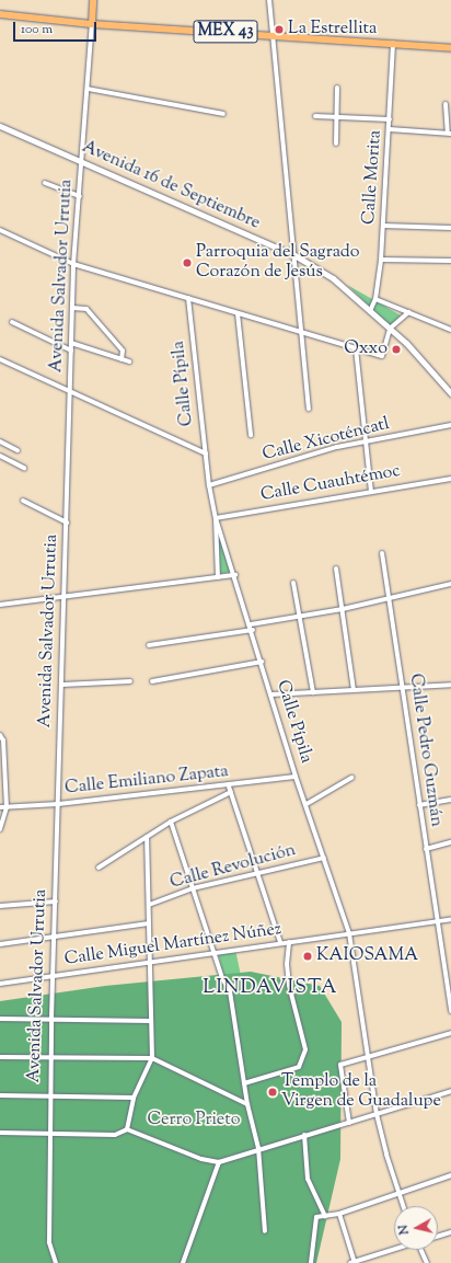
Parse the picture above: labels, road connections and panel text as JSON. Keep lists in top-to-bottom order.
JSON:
{
  "streets": {
    "main road": ["MEX 43", "Avenida Salvador Urrutia"],
    "street": [
      "Calle Morita",
      "Avenida 16 de Septiembre",
      "Calle Pípila",
      "Calle Xicoténcatl",
      "Calle Cuauhtémoc",
      "Calle Pedro Guzmán",
      "Calle Emiliano Zapata",
      "Calle Revolución",
      "Calle Miguel Martínez Núñez"
    ]
  },
  "crossings": [
    ["MEX 43", "Calle Morita"],
    ["MEX 43", "Avenida Salvador Urrutia"],
    ["Calle Morita", "Avenida 16 de Septiembre"],
    ["Avenida 16 de Septiembre", "Avenida Salvador Urrutia"],
    ["Avenida Salvador Urrutia", "Calle Emiliano Zapata"],
    ["Avenida Salvador Urrutia", "Calle Miguel Martínez Núñez"],
    ["Calle Pípila", "Calle Xicoténcatl"],
    ["Calle Pípila", "Calle Cuauhtémoc"],
    ["Calle Pípila", "Calle Emiliano Zapata"],
    ["Calle Pípila", "Calle Revolución"],
    ["Calle Pípila", "Calle Miguel Martínez Núñez"],
    ["Calle Pedro Guzmán", "Calle Miguel Martínez Núñez"]
  ],
  "districts": ["LINDAVISTA"],
  "parks": ["Cerro Prieto"],
  "places": [
    "La Estrellita",
    "Parroquia del Sagrado Corazón de Jesús",
    "Oxxo",
    "KAIOSAMA",
    "Templo de la Virgen de Guadalupe"
  ],
  "scale_bar": "100 m",
  "north": "left"
}
